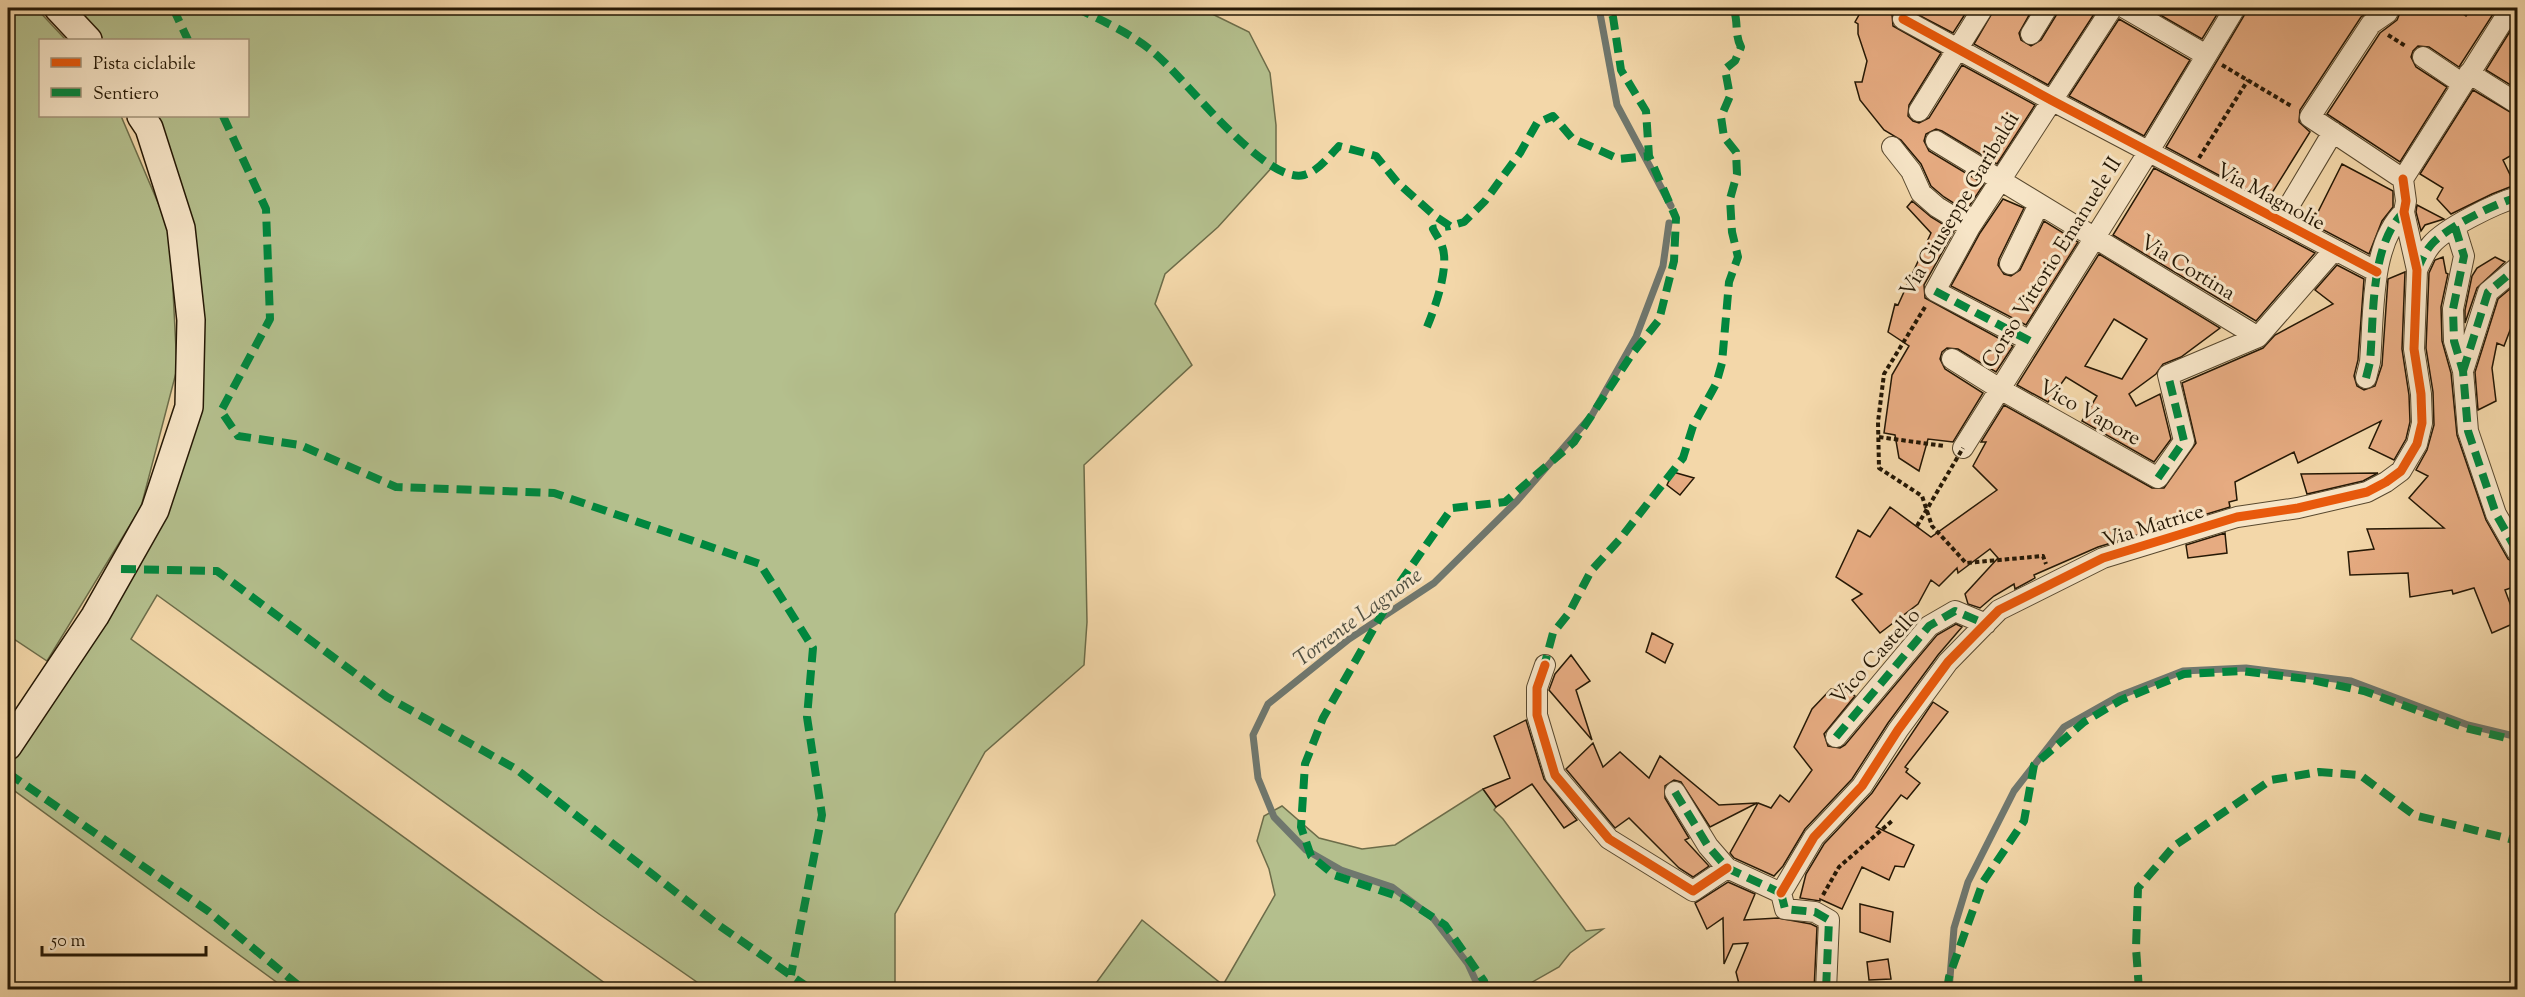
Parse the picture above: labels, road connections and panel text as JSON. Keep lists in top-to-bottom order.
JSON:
{
  "streets": {
    "street": [
      "Via Magnolie",
      "Via Giuseppe Garibaldi",
      "Corso Vittorio Emanuele II",
      "Via Cortina",
      "Vico Vapore",
      "Via Matrice",
      "Vico Castello"
    ]
  },
  "crossings": [
    ["Via Magnolie", "Via Giuseppe Garibaldi"],
    ["Via Magnolie", "Corso Vittorio Emanuele II"],
    ["Via Giuseppe Garibaldi", "Via Cortina"],
    ["Via Giuseppe Garibaldi", "Via Matrice"],
    ["Corso Vittorio Emanuele II", "Via Cortina"],
    ["Corso Vittorio Emanuele II", "Vico Vapore"],
    ["Via Cortina", "Vico Vapore"],
    ["Via Matrice", "Vico Castello"]
  ],
  "water": ["Torrente Lagnone"],
  "legend": ["Pista ciclabile", "Sentiero"],
  "scale_bar": "50 m"
}
